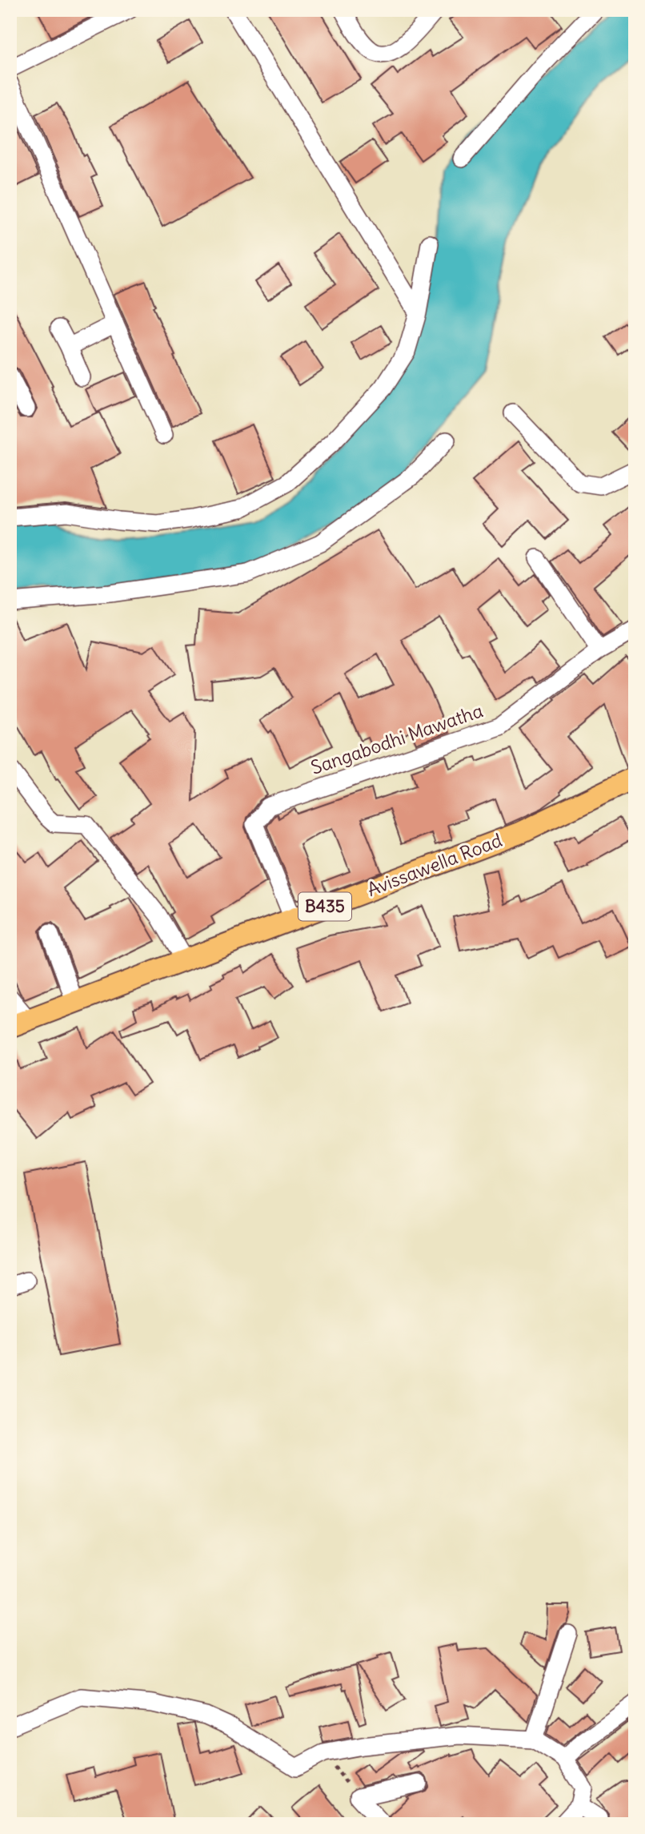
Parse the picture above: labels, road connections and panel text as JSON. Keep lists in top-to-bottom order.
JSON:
{
  "streets": {
    "main road": ["Avissawella Road", "B435"],
    "street": ["Sangabodhi Mawatha"]
  },
  "crossings": [
    ["Sangabodhi Mawatha", "Avissawella Road"]
  ]
}
